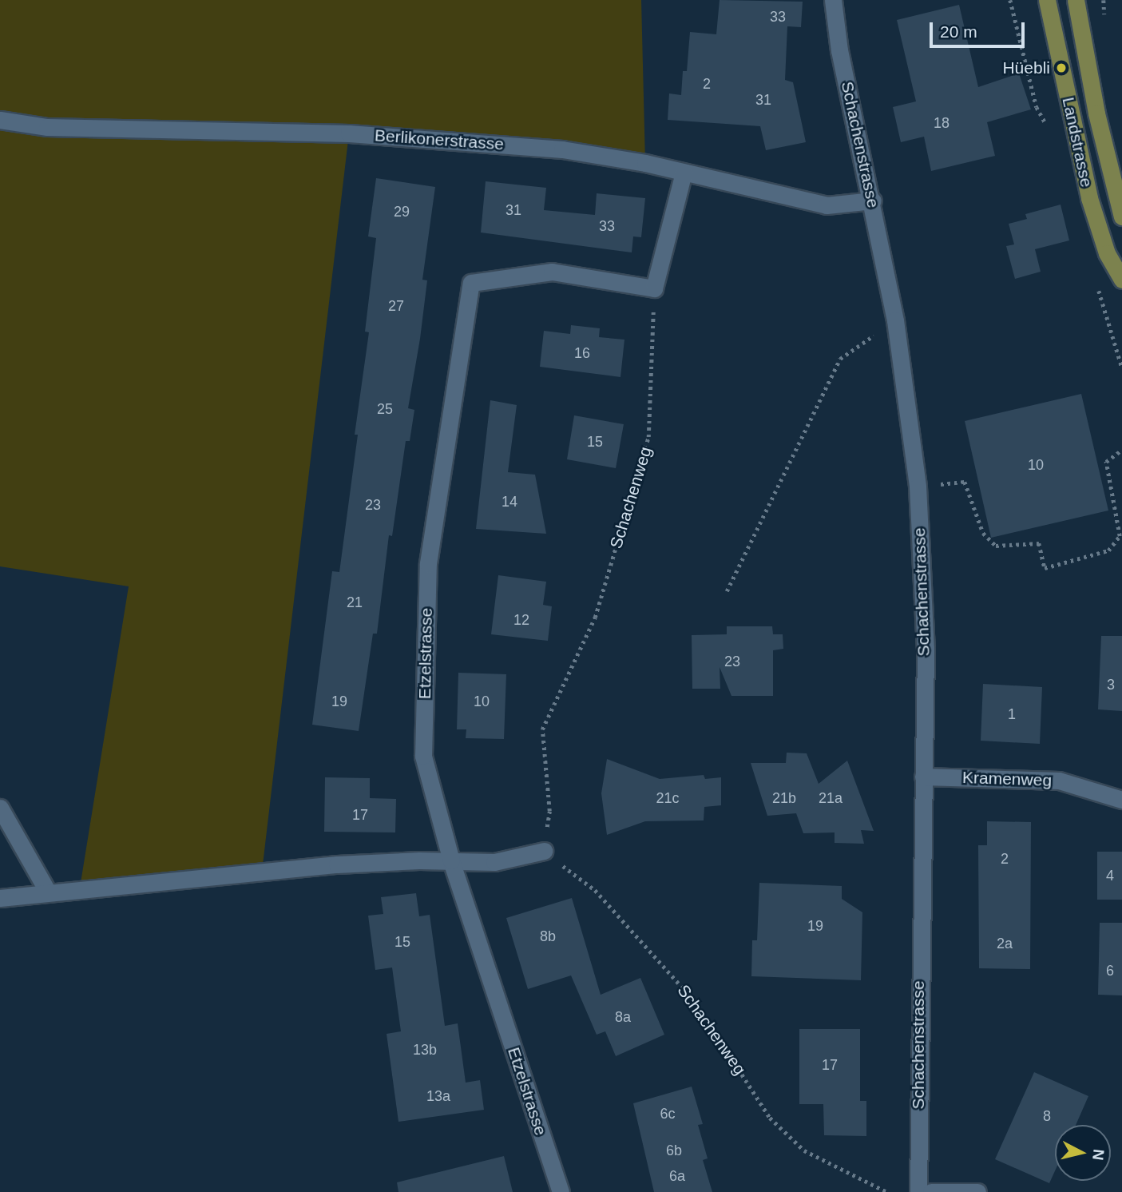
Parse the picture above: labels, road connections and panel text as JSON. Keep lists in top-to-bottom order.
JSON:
{
  "streets": {
    "main road": ["Landstrasse"],
    "street": [
      "Berlikonerstrasse",
      "Schachenstrasse",
      "Etzelstrasse",
      "Kramenweg"
    ],
    "path": ["Schachenweg"]
  },
  "crossings": [
    ["Berlikonerstrasse", "Schachenstrasse"],
    ["Schachenstrasse", "Kramenweg"],
    ["Schachenweg", "Etzelstrasse"]
  ],
  "places": ["Hüebli"],
  "house_numbers": [
    "33",
    "2",
    "31",
    "18",
    "31",
    "29",
    "33",
    "27",
    "16",
    "25",
    "15",
    "10",
    "14",
    "23",
    "21",
    "12",
    "23",
    "3",
    "19",
    "10",
    "1",
    "21c",
    "21b",
    "21a",
    "17",
    "2",
    "4",
    "19",
    "8b",
    "15",
    "2a",
    "6",
    "8a",
    "13b",
    "17",
    "13a",
    "6c",
    "8",
    "6b",
    "6a"
  ],
  "scale_bar": "20 m",
  "north": "right"
}
